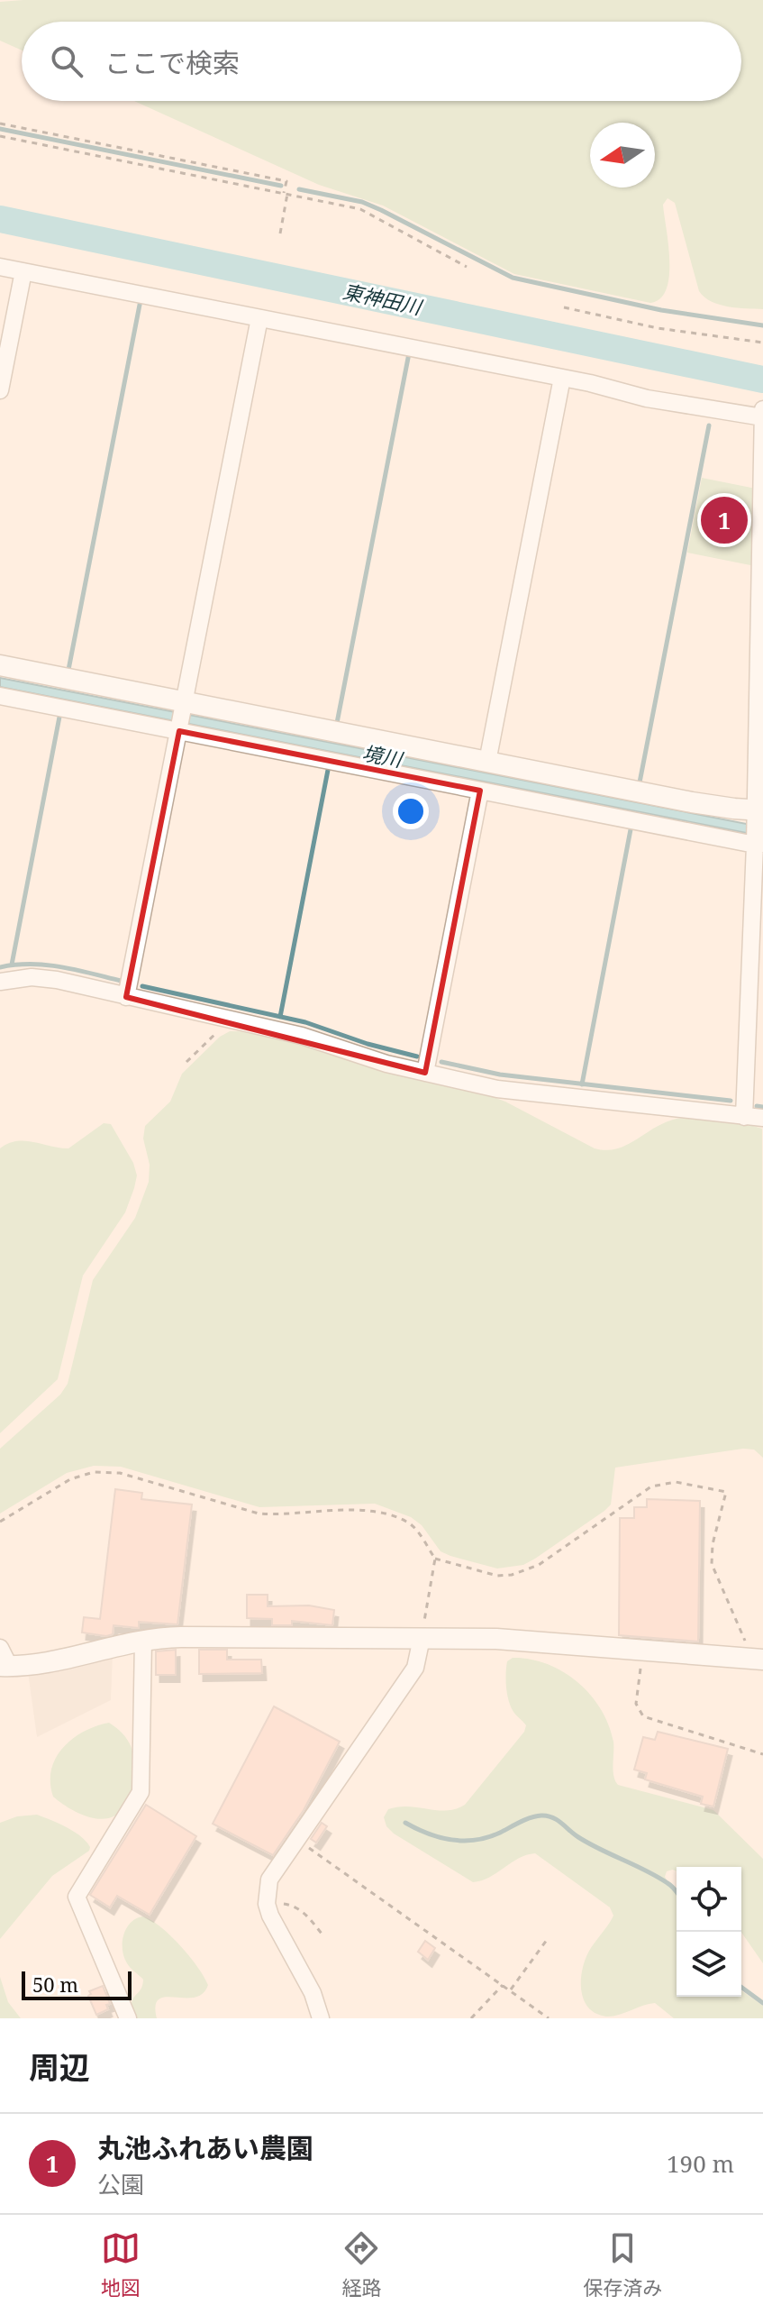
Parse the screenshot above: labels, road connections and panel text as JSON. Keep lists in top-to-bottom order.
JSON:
{
  "water": ["東神田川", "境川"],
  "scale_bar": "50 m",
  "north": "left",
  "page": {
    "search": "ここで検索",
    "pins": "1",
    "scale": "50 m",
    "heading": "周辺",
    "list": [
      {
        "mark": "1",
        "name": "丸池ふれあい農園",
        "note": "公園",
        "value": "190 m"
      }
    ],
    "nav": ["地図", "経路", "保存済み"]
  }
}
